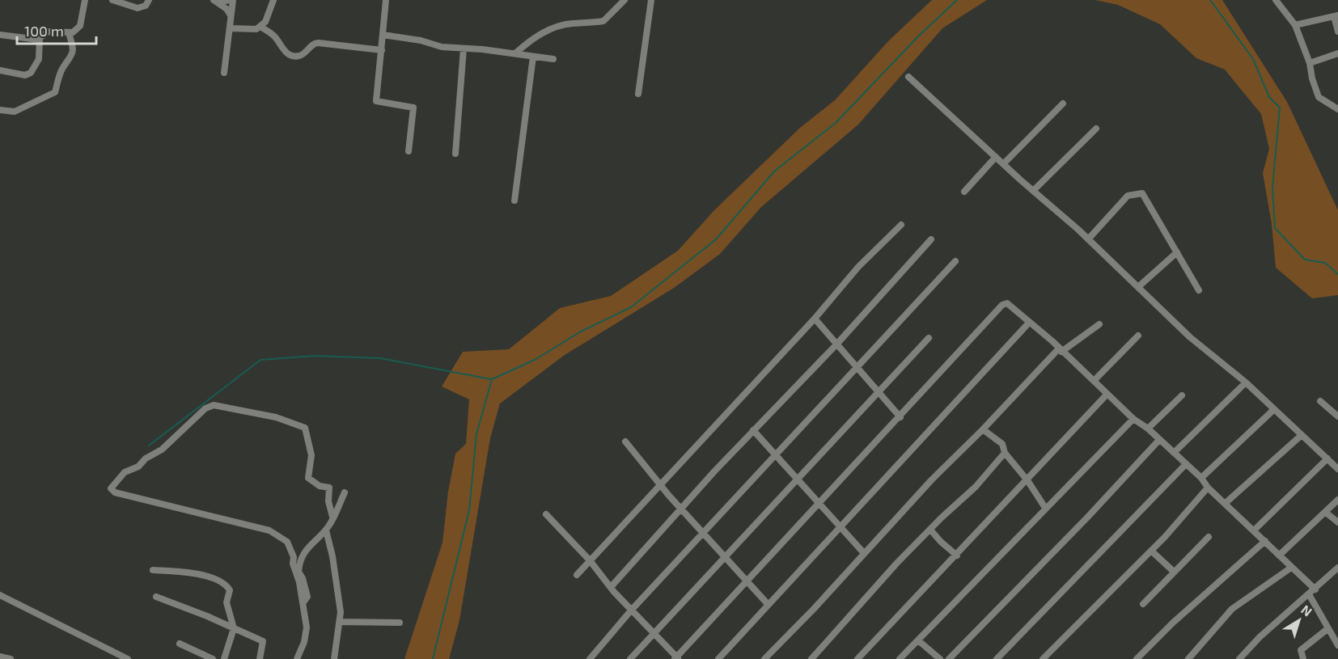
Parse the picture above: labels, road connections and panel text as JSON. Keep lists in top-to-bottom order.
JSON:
{
  "scale_bar": "100 m",
  "north": "top right"
}
